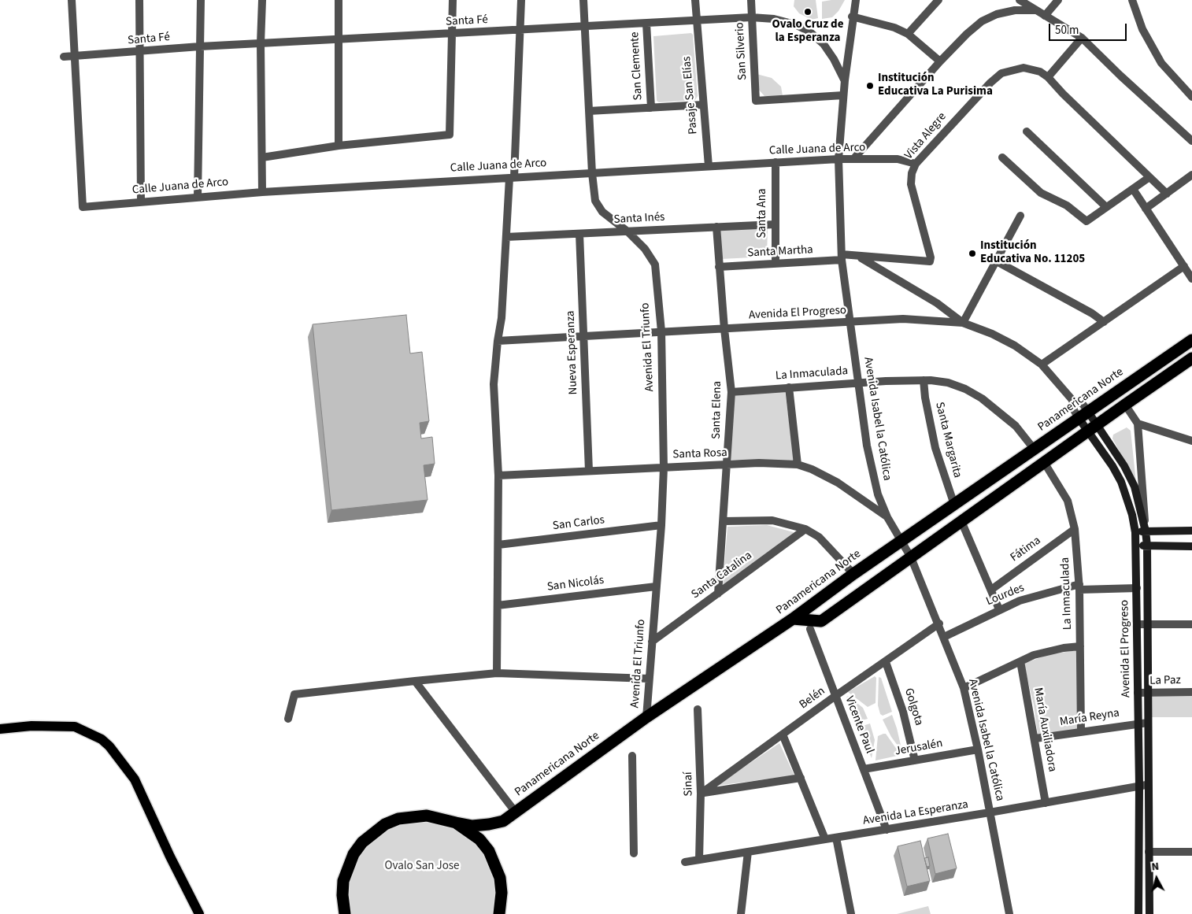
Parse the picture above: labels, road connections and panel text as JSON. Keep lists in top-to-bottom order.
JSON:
{
  "streets": {
    "highway": ["Panamericana Norte"],
    "main road": ["Avenida El Progreso"],
    "street": [
      "Santa Fé",
      "San Silverio",
      "San Clemente",
      "Pasaje San Elías",
      "Vista Alegre",
      "Calle Juana de Arco",
      "Santa Ana",
      "Santa Inés",
      "Santa Martha",
      "Avenida El Triunfo",
      "Nueva Esperanza",
      "La Inmaculada",
      "Santa Elena",
      "Avenida Isabel la Católica",
      "Santa Margarita",
      "Santa Rosa",
      "San Carlos",
      "Fátima",
      "Santa Catalina",
      "San Nicolás",
      "Lourdes",
      "La Paz",
      "Belén",
      "Golgota",
      "María Reyna",
      "Vicente Paul",
      "María Auxiliadora",
      "Jerusalén",
      "Sinaí",
      "Avenida La Esperanza"
    ]
  },
  "crossings": [
    ["Santa Fé", "San Silverio"],
    ["Santa Fé", "San Clemente"],
    ["Santa Fé", "Pasaje San Elías"],
    ["Santa Fé", "Calle Juana de Arco"],
    ["Santa Fé", "Avenida El Triunfo"],
    ["Santa Fé", "Avenida Isabel la Católica"],
    ["San Silverio", "Avenida Isabel la Católica"],
    ["Pasaje San Elías", "Calle Juana de Arco"],
    ["Vista Alegre", "Calle Juana de Arco"],
    ["Vista Alegre", "Santa Martha"],
    ["Calle Juana de Arco", "Santa Ana"],
    ["Calle Juana de Arco", "Avenida El Triunfo"],
    ["Calle Juana de Arco", "Avenida Isabel la Católica"],
    ["Santa Ana", "Santa Inés"],
    ["Santa Ana", "Santa Martha"],
    ["Santa Inés", "Avenida El Triunfo"],
    ["Santa Inés", "Nueva Esperanza"],
    ["Santa Inés", "Santa Elena"],
    ["Santa Martha", "Santa Elena"],
    ["Santa Martha", "Avenida Isabel la Católica"],
    ["Avenida El Progreso", "Avenida El Triunfo"],
    ["Avenida El Progreso", "Nueva Esperanza"],
    ["Avenida El Progreso", "Panamericana Norte"],
    ["Avenida El Progreso", "Santa Elena"],
    ["Avenida El Progreso", "Avenida Isabel la Católica"],
    ["Avenida El Progreso", "Lourdes"],
    ["Avenida El Progreso", "La Paz"],
    ["Avenida El Progreso", "María Reyna"],
    ["Avenida El Progreso", "Avenida La Esperanza"],
    ["Avenida El Triunfo", "Panamericana Norte"],
    ["Avenida El Triunfo", "Santa Rosa"],
    ["Avenida El Triunfo", "San Carlos"],
    ["Avenida El Triunfo", "Santa Catalina"],
    ["Avenida El Triunfo", "San Nicolás"],
    ["Nueva Esperanza", "Santa Rosa"],
    ["La Inmaculada", "Panamericana Norte"],
    ["La Inmaculada", "Santa Elena"],
    ["La Inmaculada", "Avenida Isabel la Católica"],
    ["La Inmaculada", "Santa Margarita"],
    ["La Inmaculada", "Fátima"],
    ["La Inmaculada", "Lourdes"],
    ["La Inmaculada", "María Reyna"],
    ["Panamericana Norte", "Avenida Isabel la Católica"],
    ["Panamericana Norte", "Santa Margarita"],
    ["Santa Elena", "Santa Rosa"],
    ["Santa Elena", "Santa Catalina"],
    ["Avenida Isabel la Católica", "Santa Rosa"],
    ["Avenida Isabel la Católica", "Lourdes"],
    ["Avenida Isabel la Católica", "Belén"],
    ["Avenida Isabel la Católica", "Jerusalén"],
    ["Avenida Isabel la Católica", "Avenida La Esperanza"],
    ["Belén", "Golgota"],
    ["Belén", "Vicente Paul"],
    ["Belén", "Sinaí"],
    ["Golgota", "Jerusalén"],
    ["María Reyna", "María Auxiliadora"],
    ["Vicente Paul", "Jerusalén"],
    ["Vicente Paul", "Avenida La Esperanza"],
    ["María Auxiliadora", "Avenida La Esperanza"],
    ["Sinaí", "Avenida La Esperanza"]
  ],
  "parks": ["Ovalo San Jose"],
  "places": ["Ovalo Cruz de la Esperanza", "Institución Educativa La Purisima", "Institución Educativa No. 11205"],
  "scale_bar": "50 m",
  "north": "top"
}
